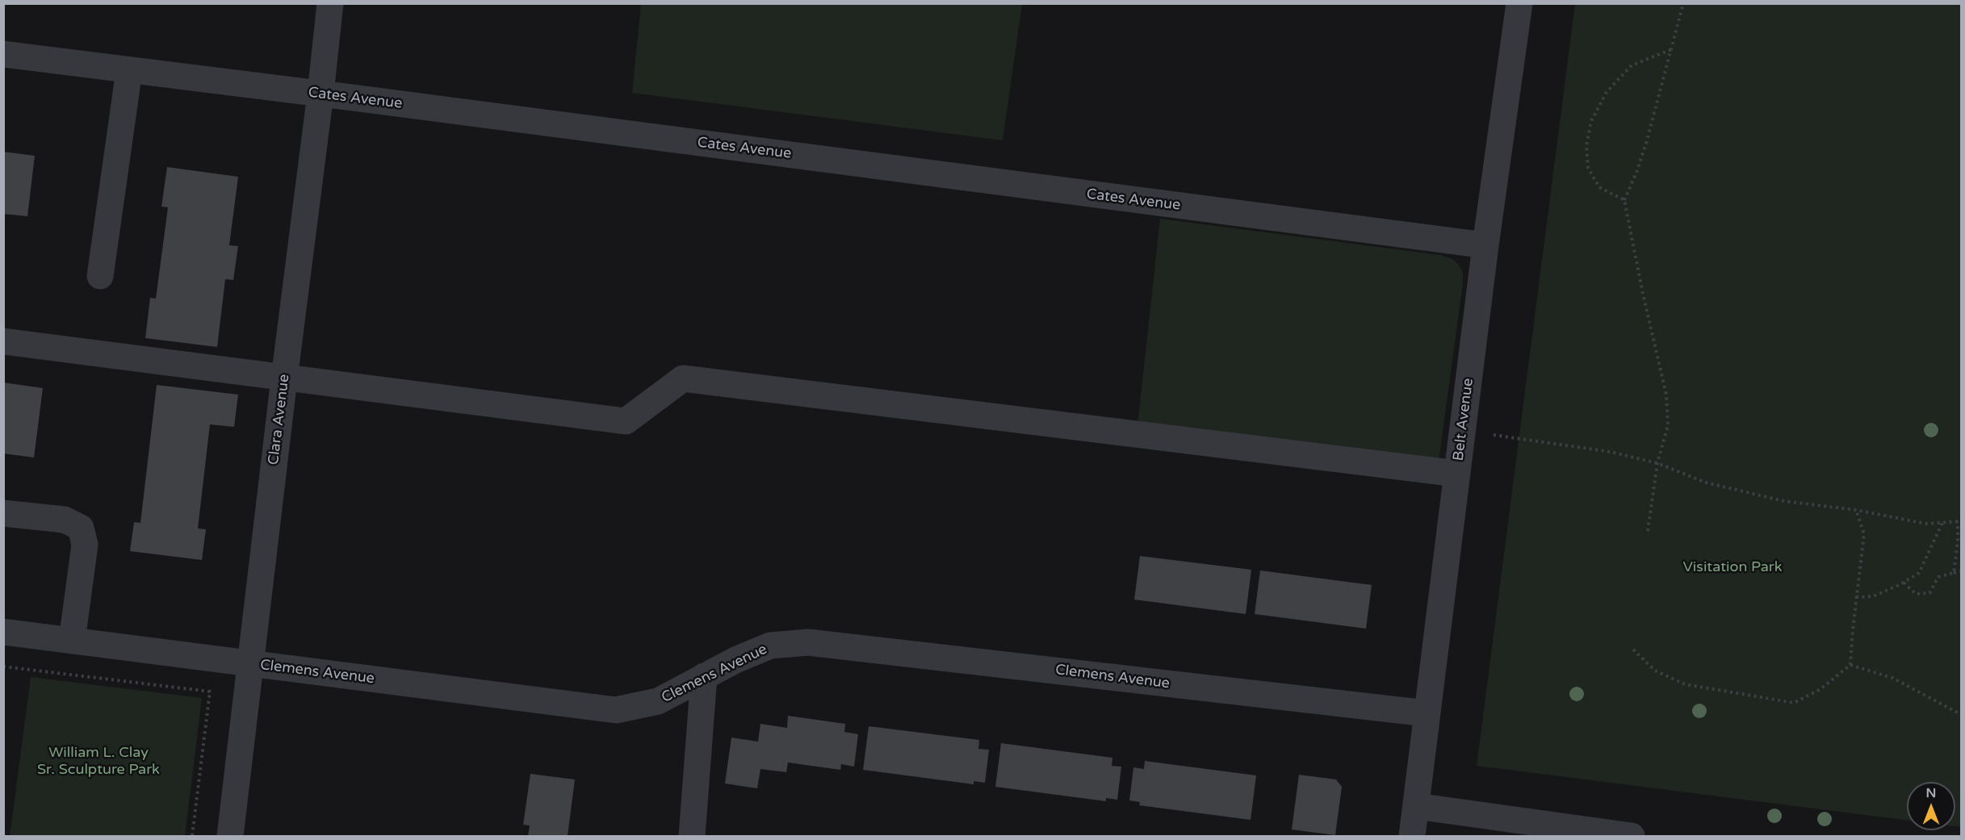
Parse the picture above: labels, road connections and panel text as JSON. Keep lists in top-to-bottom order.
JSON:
{
  "streets": {
    "street": [
      "Cates Avenue",
      "Clara Avenue",
      "Belt Avenue",
      "Clemens Avenue"
    ]
  },
  "crossings": [
    ["Cates Avenue", "Clara Avenue"],
    ["Cates Avenue", "Belt Avenue"],
    ["Clara Avenue", "Clemens Avenue"],
    ["Belt Avenue", "Clemens Avenue"]
  ],
  "parks": ["Visitation Park", "William L. Clay Sr. Sculpture Park"],
  "north": "top"
}
